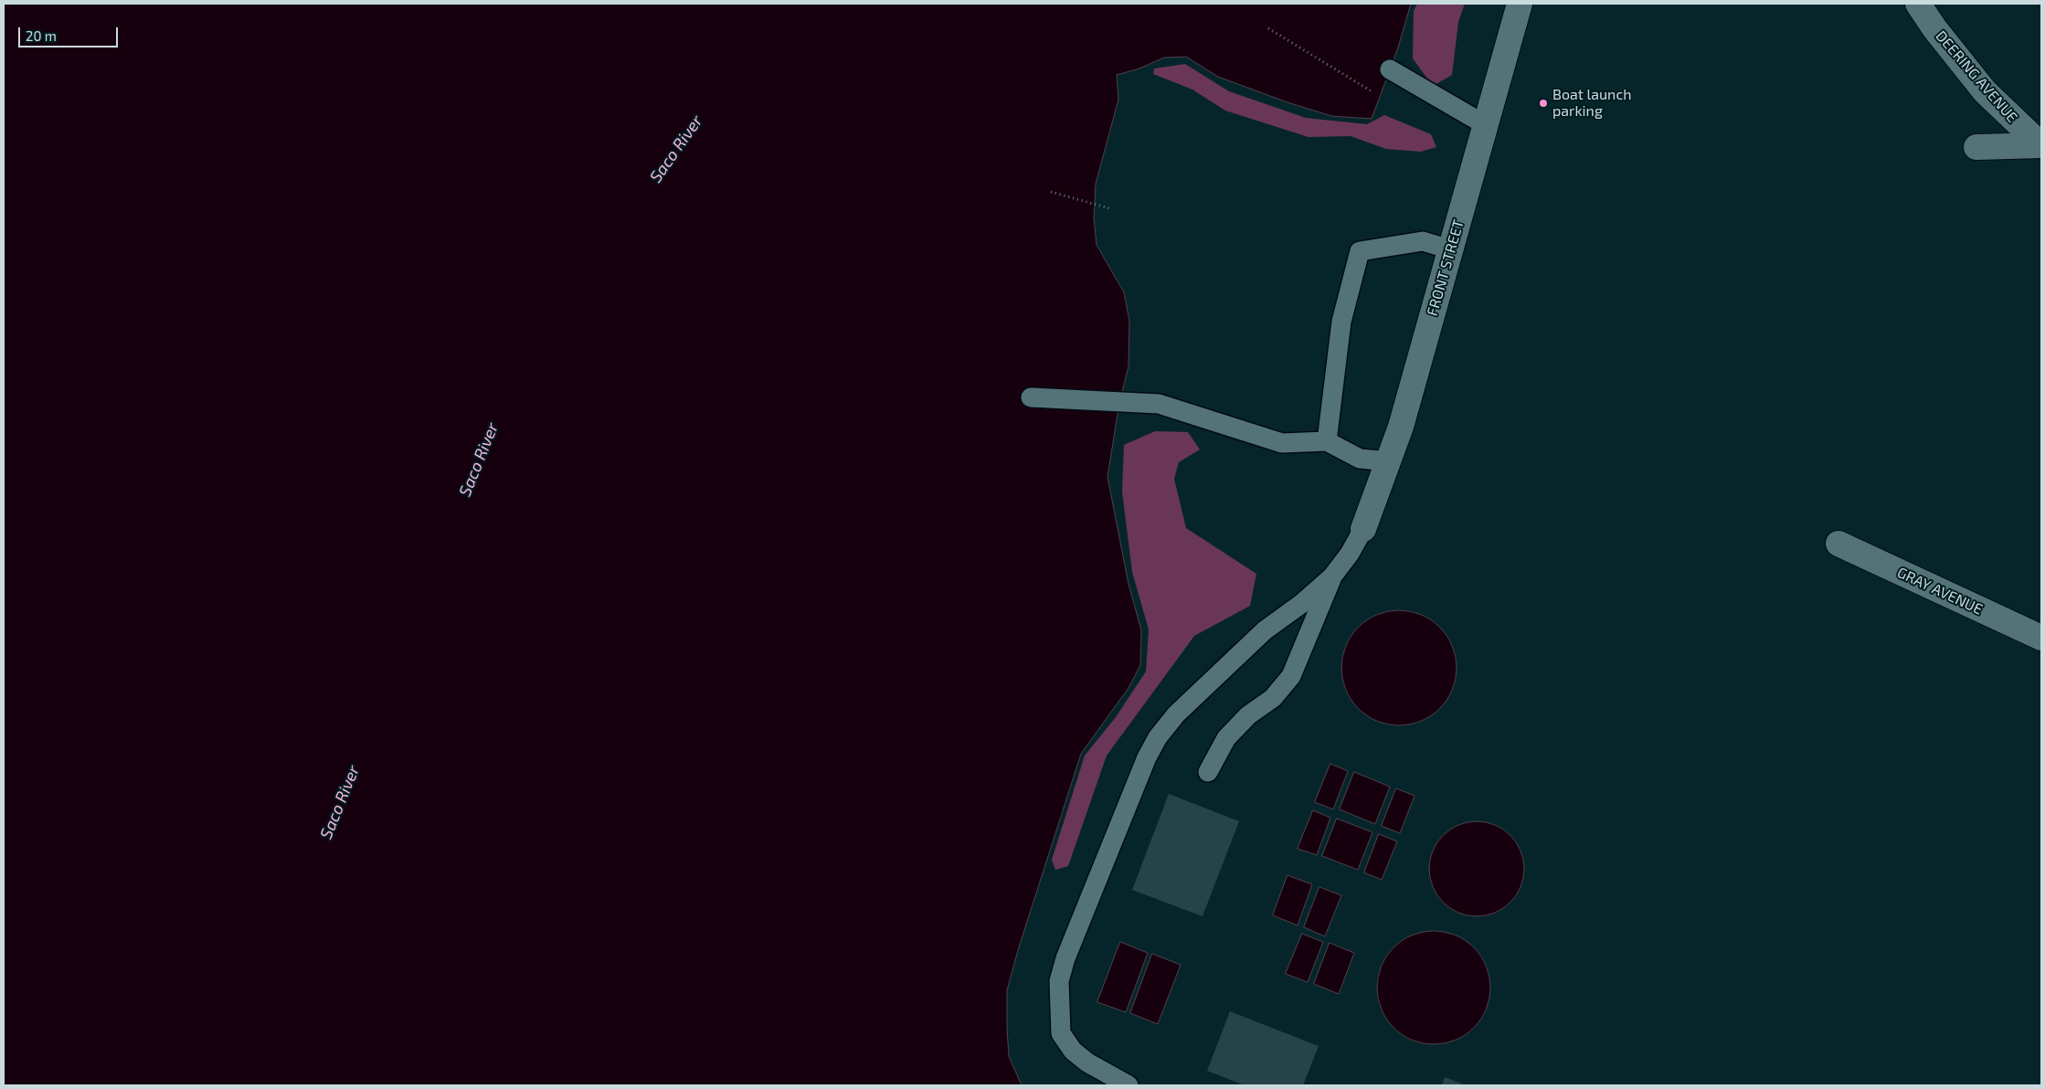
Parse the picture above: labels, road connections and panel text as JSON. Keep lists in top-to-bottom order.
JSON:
{
  "streets": {
    "street": ["DEERING AVENUE", "FRONT STREET", "GRAY AVENUE"]
  },
  "water": ["Saco River"],
  "places": ["Boat launch parking"],
  "scale_bar": "20 m"
}
